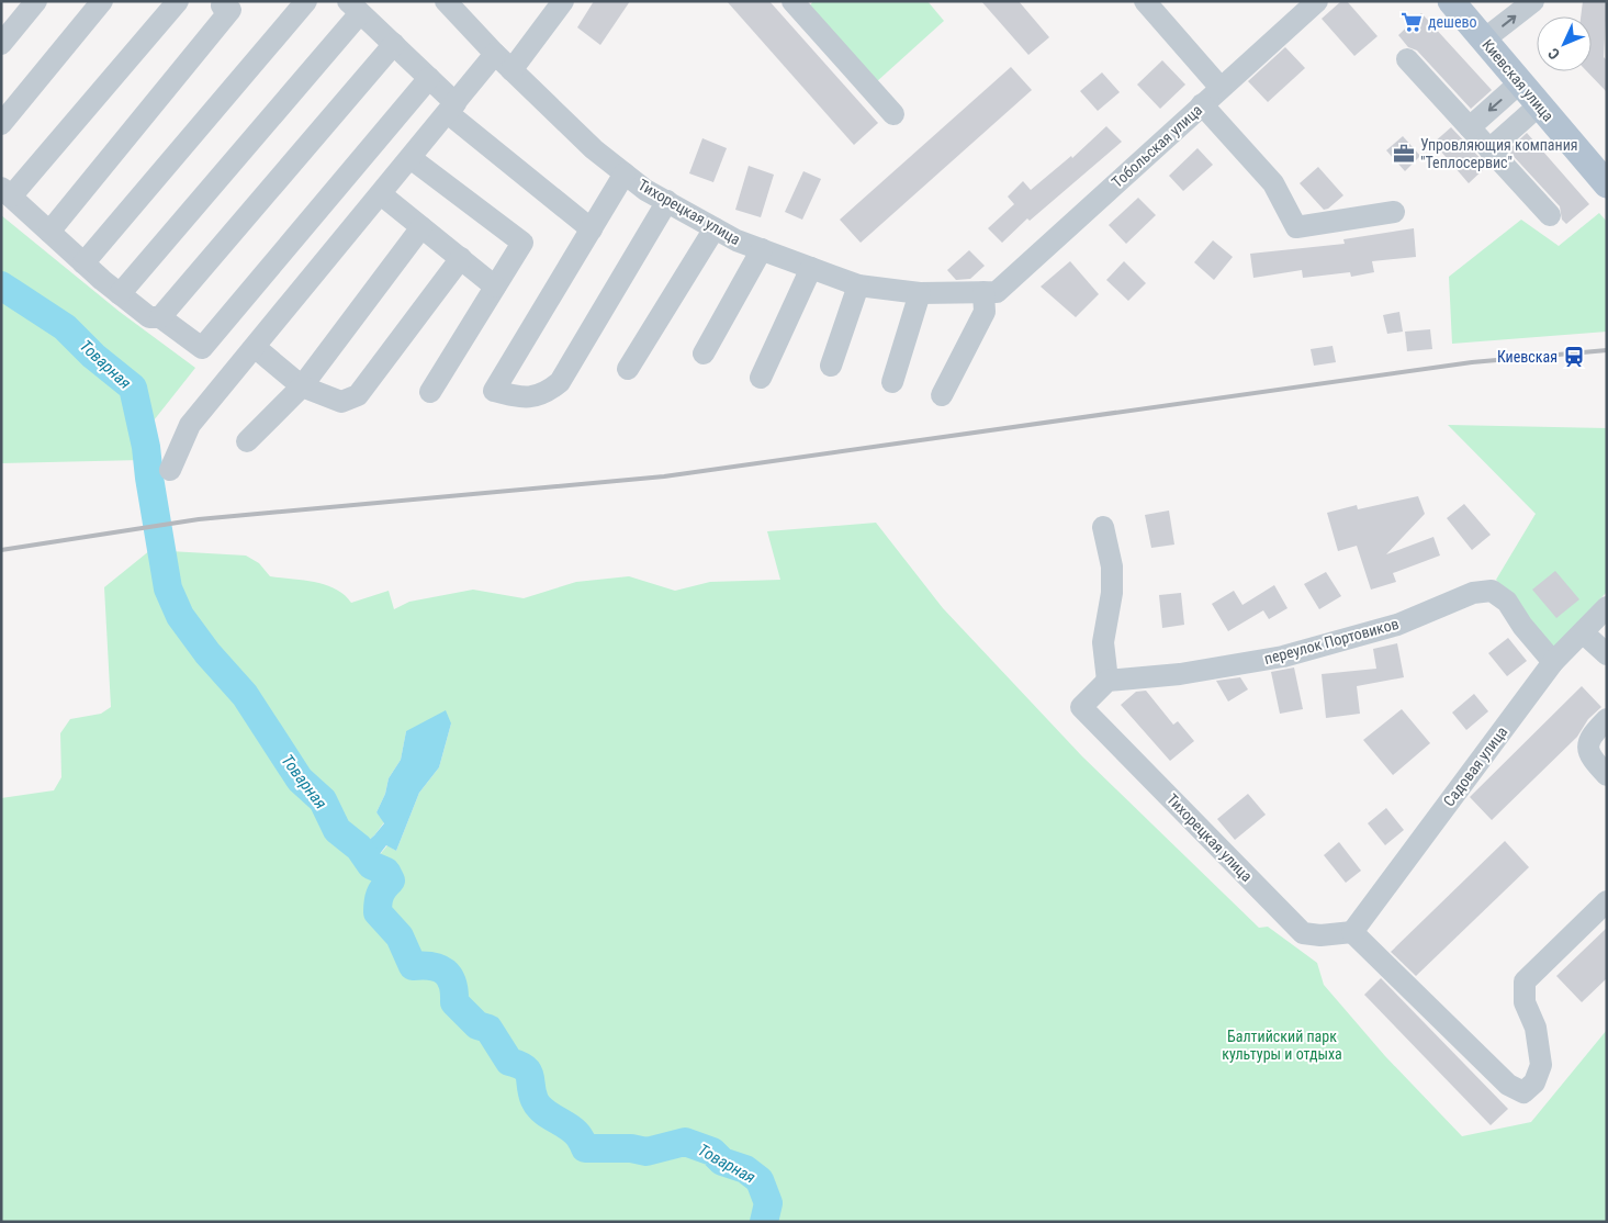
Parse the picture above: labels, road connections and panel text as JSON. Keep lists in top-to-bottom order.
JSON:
{
  "streets": {
    "main road": ["Киевская улица"],
    "street": [
      "Тобольская улица",
      "Тихорецкая улица",
      "переулок Портовиков",
      "Садовая улица"
    ]
  },
  "crossings": [
    ["Тобольская улица", "Тихорецкая улица"],
    ["Тихорецкая улица", "переулок Портовиков"],
    ["Тихорецкая улица", "Садовая улица"],
    ["переулок Портовиков", "Садовая улица"]
  ],
  "water": ["Товарная"],
  "parks": ["Балтийский парк культуры и отдыха"],
  "places": {
    "supermarket": ["дешево"],
    "office": ["Упровляющия компания \"Теплосервис\""],
    "station": ["Киевская"]
  },
  "north": "bottom left"
}
